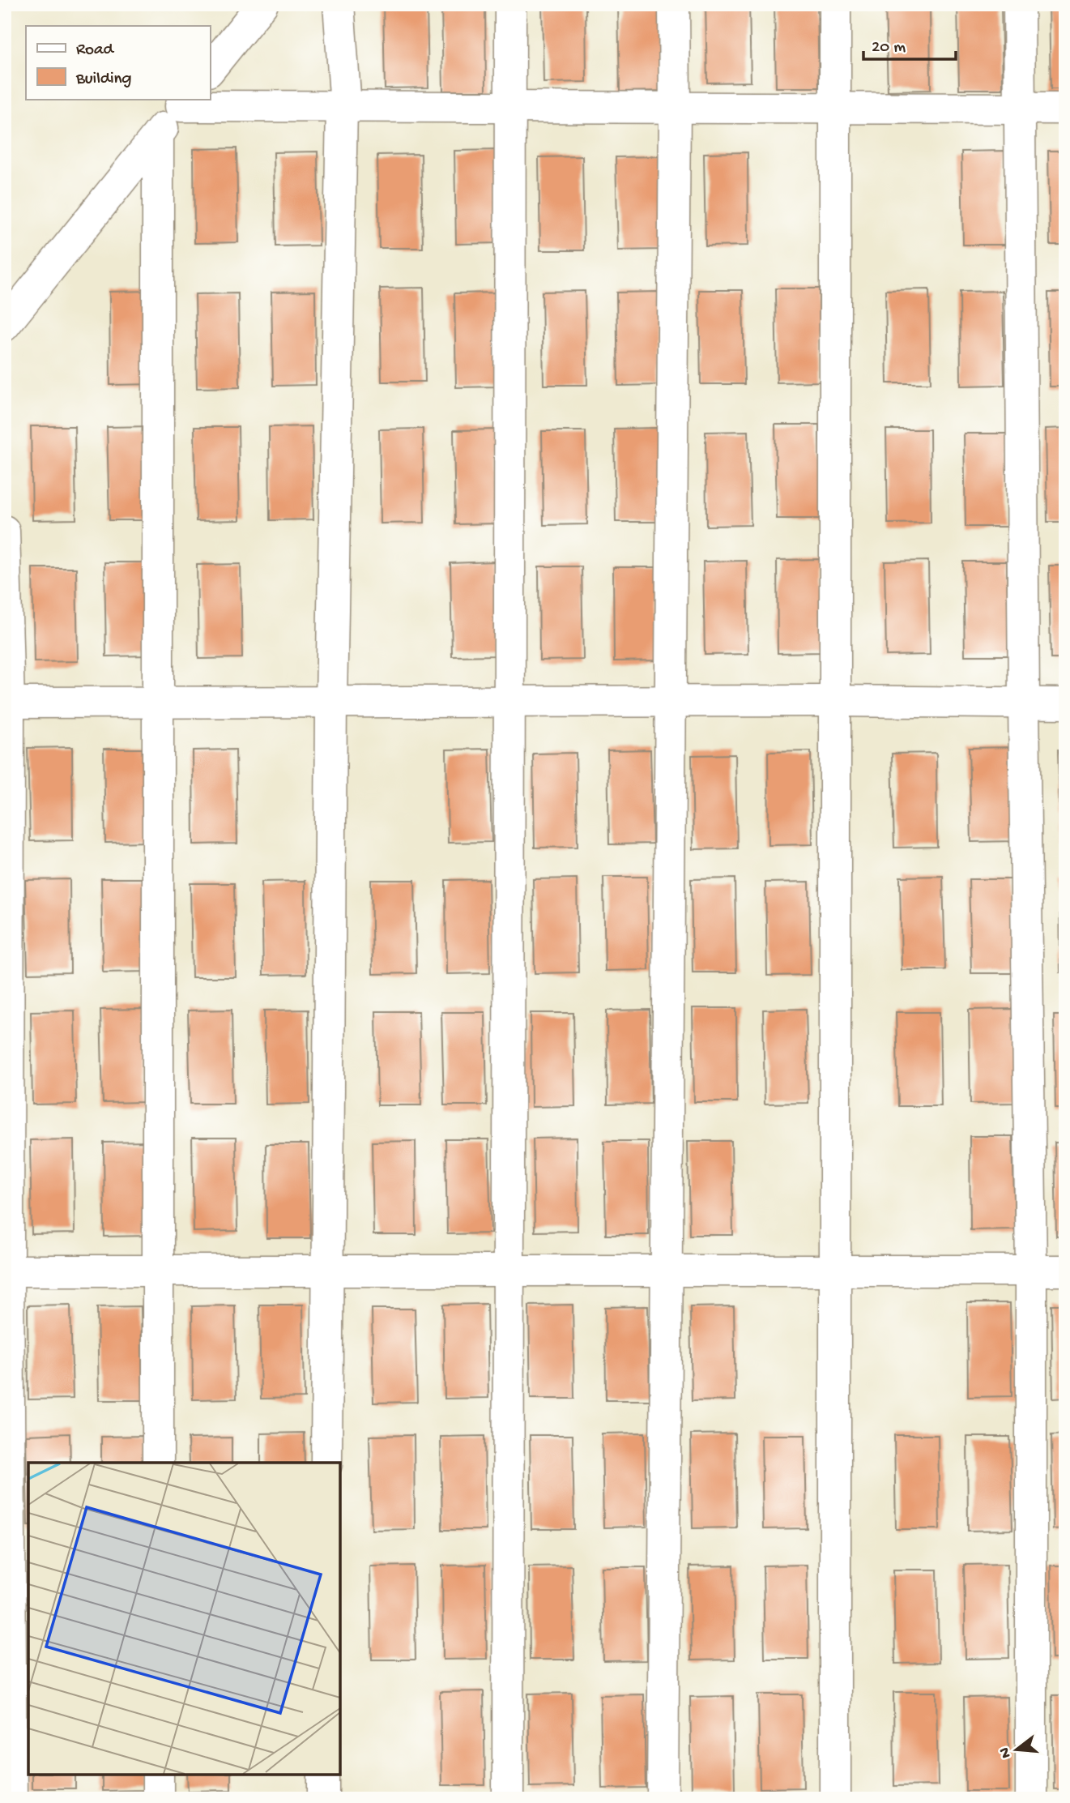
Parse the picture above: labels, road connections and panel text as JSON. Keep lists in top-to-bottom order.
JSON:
{
  "legend": ["Road", "Building"],
  "scale_bar": "20 m",
  "north": "left"
}
